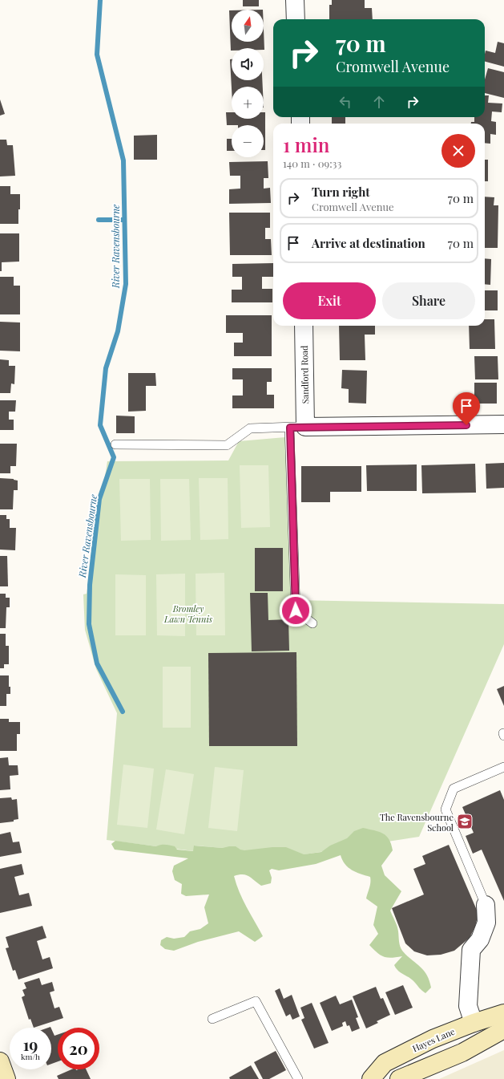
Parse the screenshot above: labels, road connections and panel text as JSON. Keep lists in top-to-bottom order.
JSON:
{
  "streets": {
    "main road": ["Hayes Lane"],
    "street": ["Sandford Road"]
  },
  "water": ["River Ravensbourne"],
  "parks": ["Bromley Lawn Tennis"],
  "places": {
    "school or university": ["The Ravensbourne School"]
  },
  "north": "top",
  "page": {
    "map_buttons": ["+", "−"],
    "turn": ["70 m", "Cromwell Avenue"],
    "heading": ["1 min", "140 m · 09:33"],
    "list": [
      {
        "name": "Turn right",
        "note": "Cromwell Avenue",
        "value": "70 m"
      },
      {
        "name": "Arrive at destination",
        "value": "70 m"
      }
    ],
    "buttons": ["Exit", "Share"],
    "speed": "19 km/h",
    "limit": "20"
  }
}
